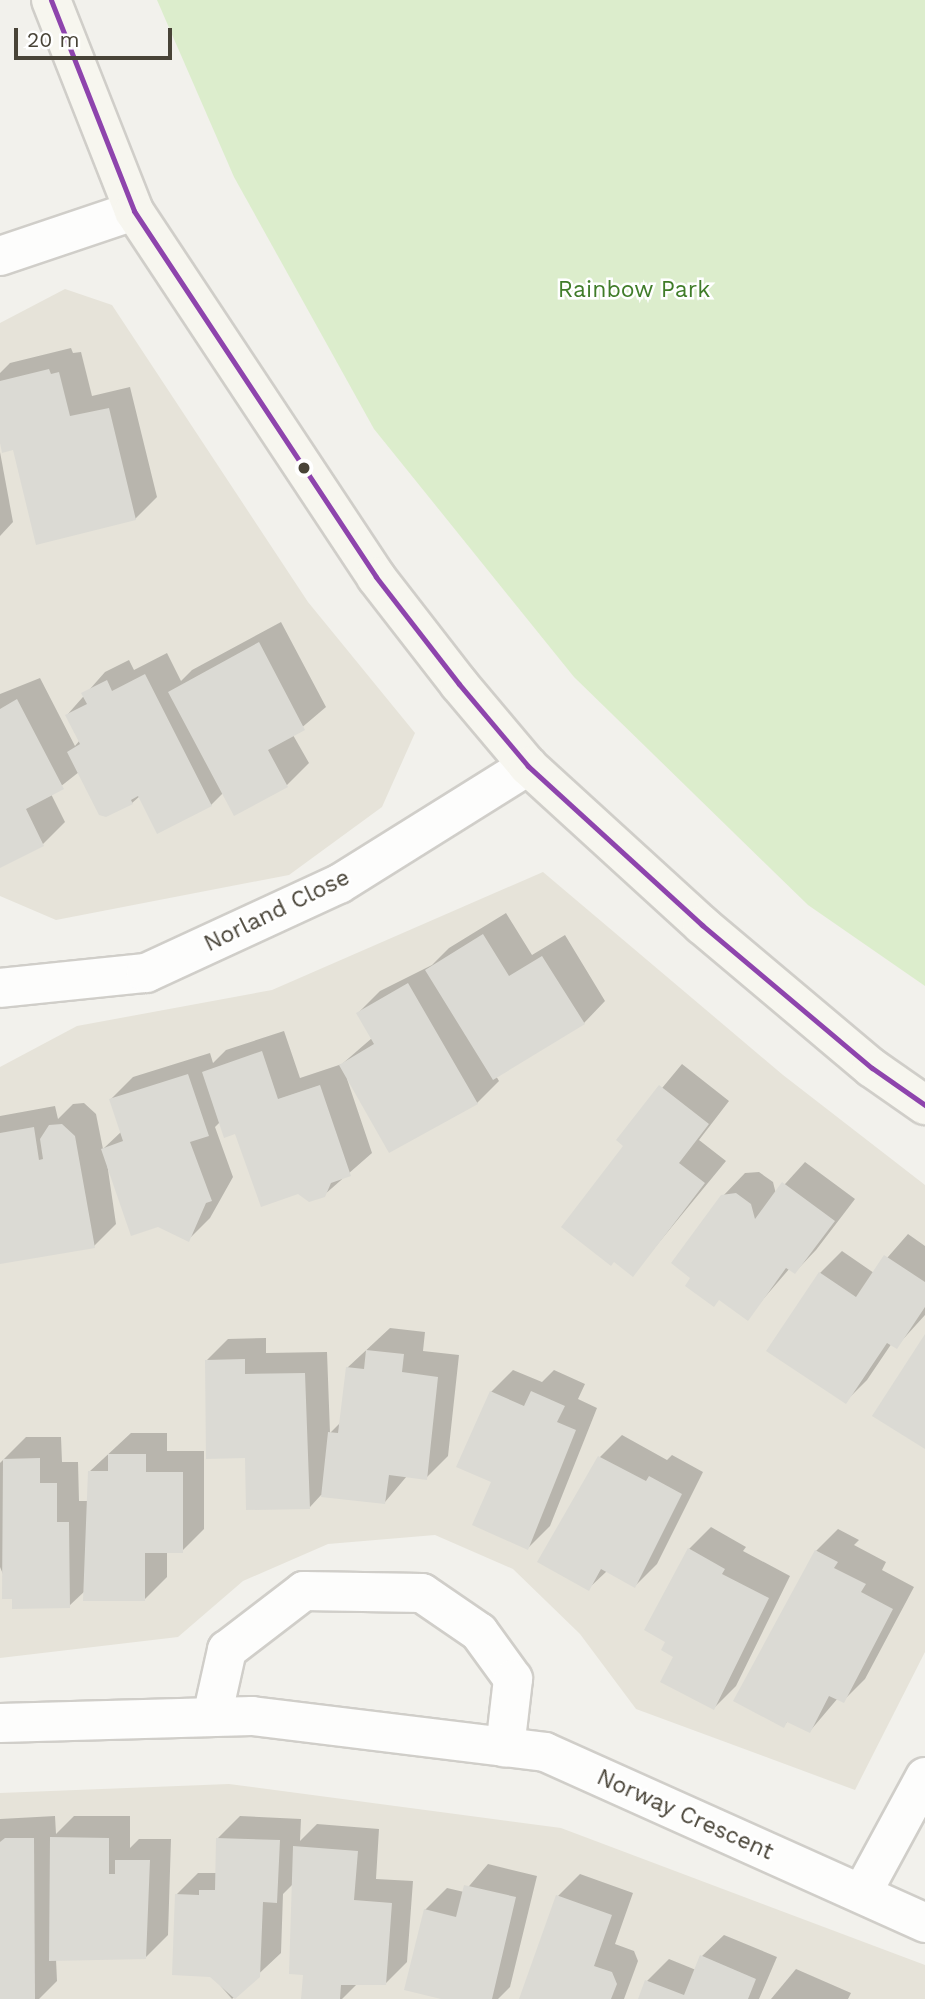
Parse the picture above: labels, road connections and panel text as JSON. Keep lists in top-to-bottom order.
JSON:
{
  "streets": {
    "street": ["Norland Close", "Norway Crescent"]
  },
  "parks": ["Rainbow Park"],
  "scale_bar": "20 m"
}
